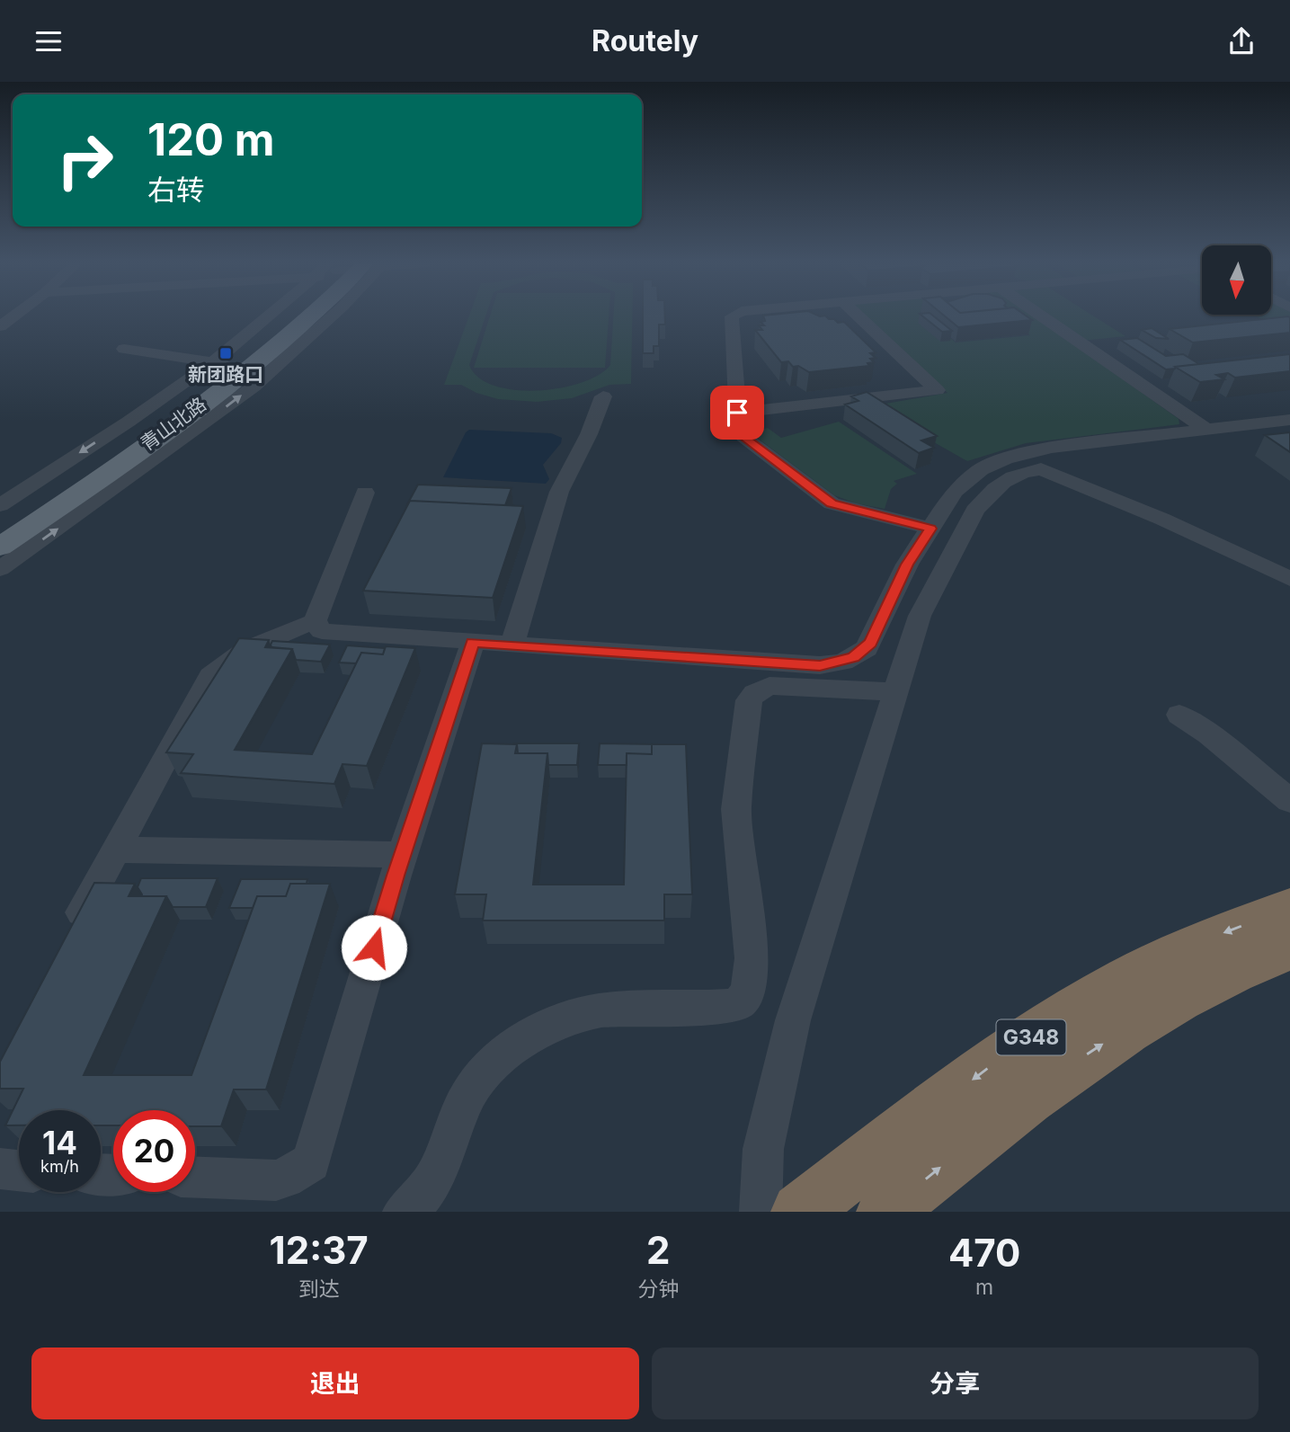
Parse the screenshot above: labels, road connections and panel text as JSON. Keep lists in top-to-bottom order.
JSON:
{
  "streets": {
    "highway": ["G348"],
    "main road": ["青山北路"]
  },
  "places": {
    "transit": ["新团路口"]
  },
  "north": "bottom",
  "page": {
    "header": "Routely",
    "turn": ["120 m", "右转"],
    "speed": "14 km/h",
    "limit": "20",
    "eta": [
      "12:37",
      "到达",
      "2",
      "分钟",
      "470",
      "m"
    ],
    "buttons": ["退出", "分享"]
  }
}
